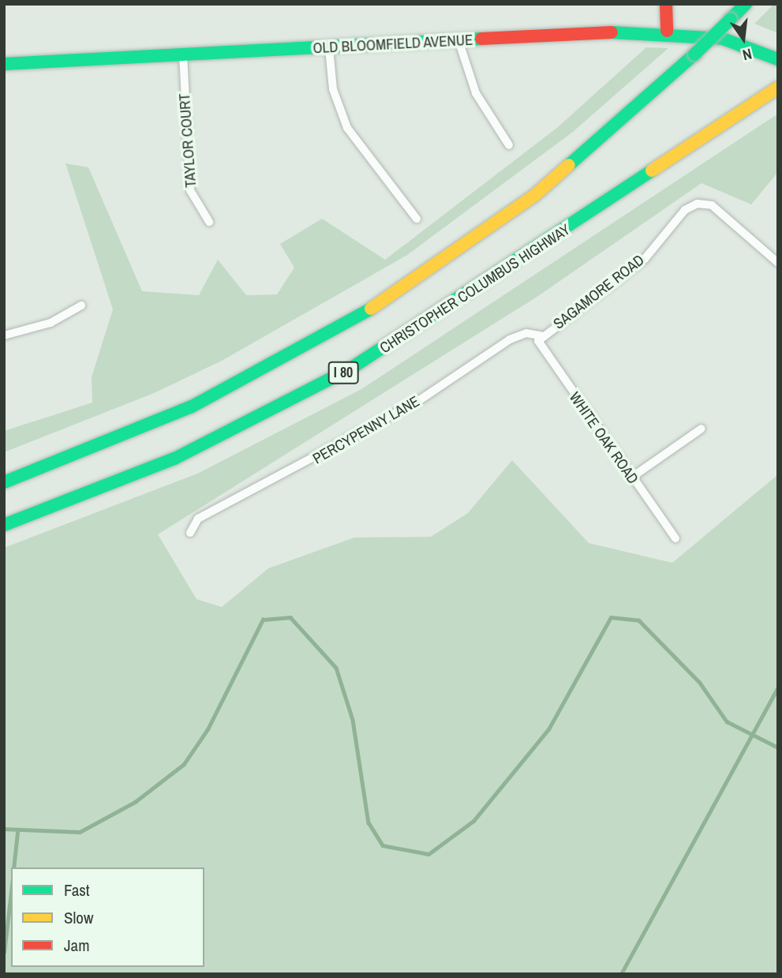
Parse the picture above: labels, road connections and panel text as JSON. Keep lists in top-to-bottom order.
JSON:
{
  "streets": {
    "main road": ["OLD BLOOMFIELD AVENUE", "CHRISTOPHER COLUMBUS HIGHWAY", "I 80"],
    "street": [
      "TAYLOR COURT",
      "SAGAMORE ROAD",
      "PERCYPENNY LANE",
      "WHITE OAK ROAD"
    ]
  },
  "crossings": [
    ["OLD BLOOMFIELD AVENUE", "TAYLOR COURT"],
    ["SAGAMORE ROAD", "PERCYPENNY LANE"],
    ["SAGAMORE ROAD", "WHITE OAK ROAD"],
    ["PERCYPENNY LANE", "WHITE OAK ROAD"]
  ],
  "legend": ["Fast", "Slow", "Jam"],
  "north": "bottom"
}
